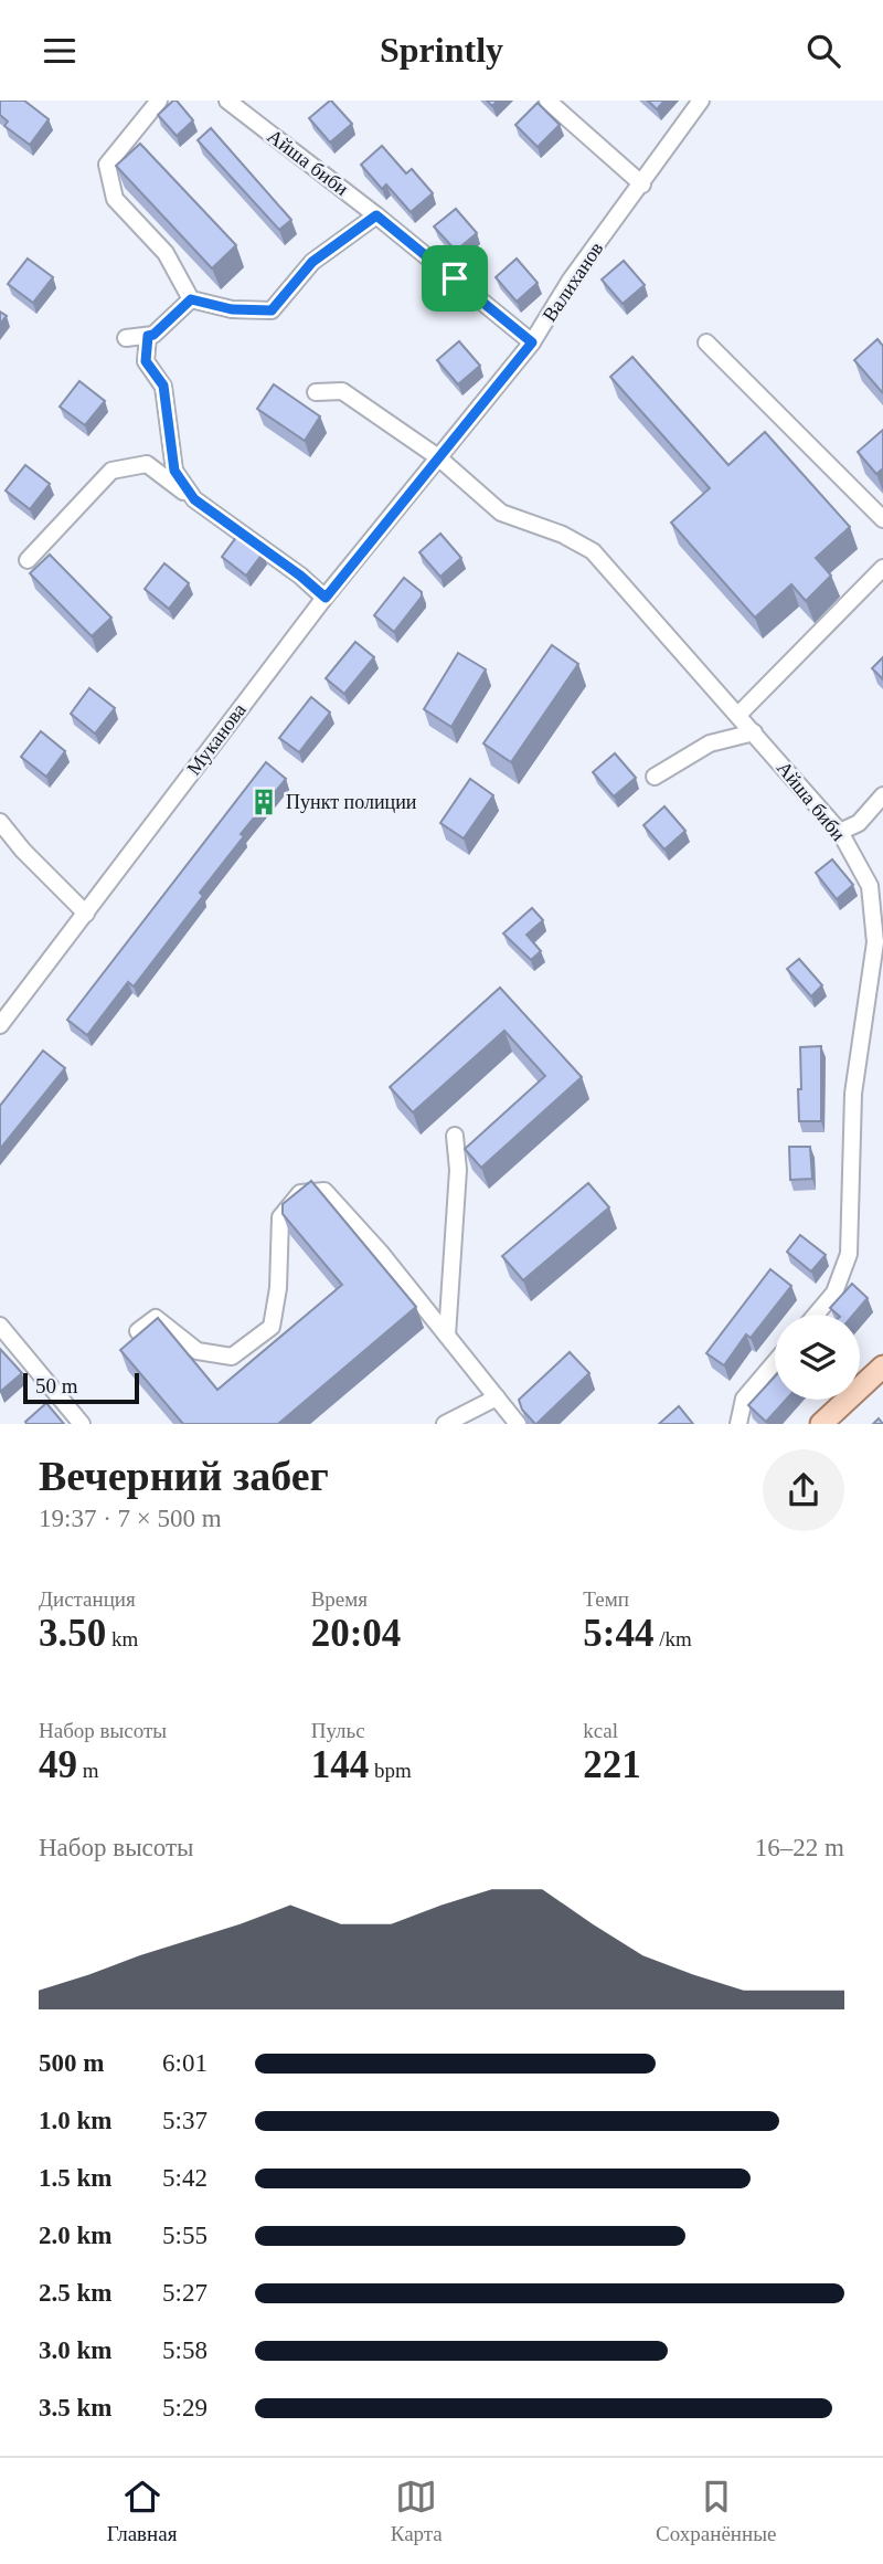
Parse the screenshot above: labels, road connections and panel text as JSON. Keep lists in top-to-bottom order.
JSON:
{
  "streets": {
    "street": ["Айша биби", "Валиханов", "Муканова"]
  },
  "crossings": [
    ["Айша биби", "Валиханов"],
    ["Айша биби", "Муканова"],
    ["Валиханов", "Муканова"]
  ],
  "places": {
    "building": ["Пункт полиции"]
  },
  "scale_bar": "50 m",
  "page": {
    "header": "Sprintly",
    "scale": "50 m",
    "heading": ["Вечерний забег", "19:37 · 7 × 500 m"],
    "stats": [
      ["Дистанция", "3.50 km"],
      ["Время", "20:04"],
      ["Темп", "5:44 /km"],
      ["Набор высоты", "49 m"],
      ["Пульс", "144 bpm"],
      ["kcal", "221"]
    ],
    "chart": ["Набор высоты", "16–22 m"],
    "list": [
      {
        "name": "500 m",
        "note": "6:01"
      },
      {
        "name": "1.0 km",
        "note": "5:37"
      },
      {
        "name": "1.5 km",
        "note": "5:42"
      },
      {
        "name": "2.0 km",
        "note": "5:55"
      },
      {
        "name": "2.5 km",
        "note": "5:27"
      },
      {
        "name": "3.0 km",
        "note": "5:58"
      },
      {
        "name": "3.5 km",
        "note": "5:29"
      }
    ],
    "tabs": ["Главная", "Карта", "Сохранённые"]
  }
}
